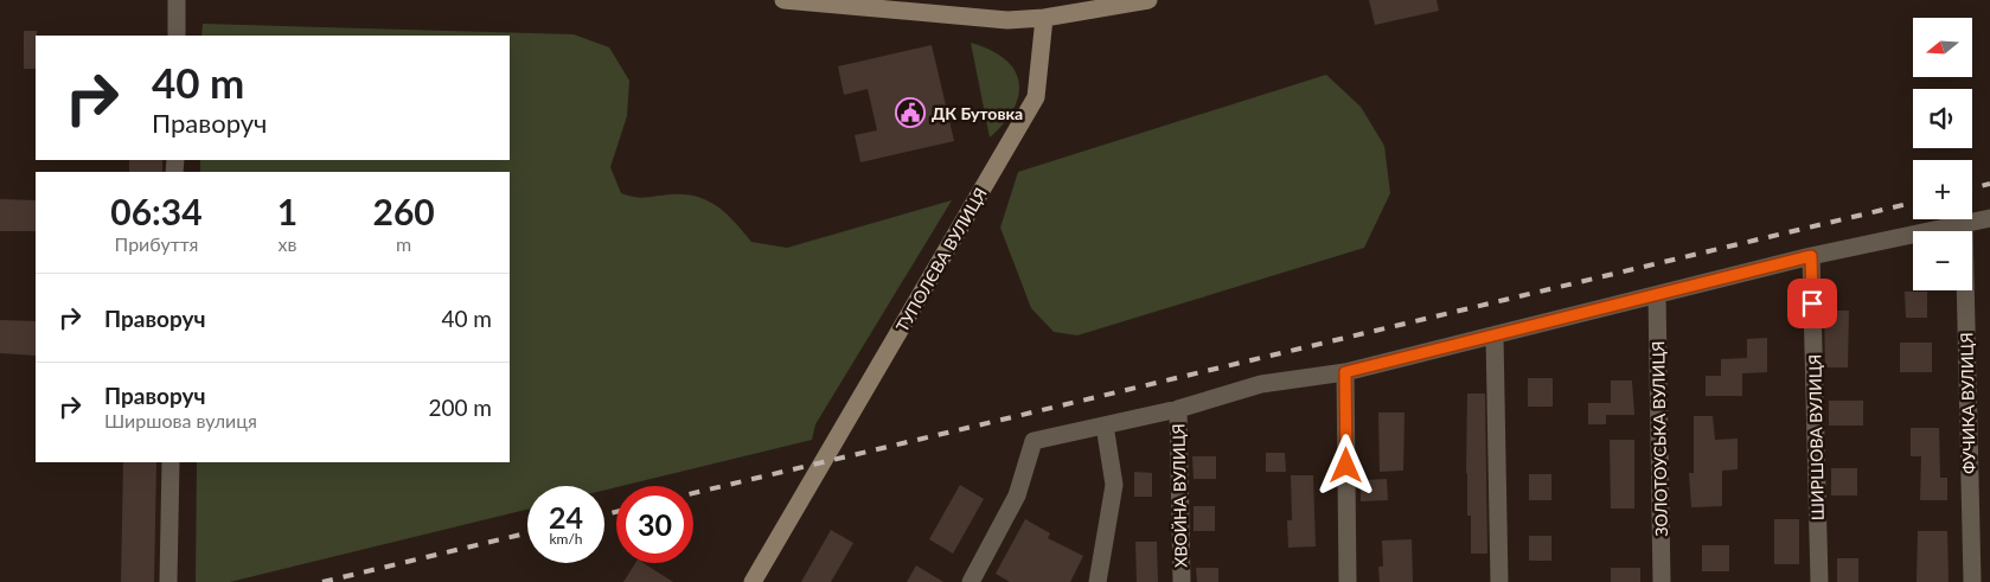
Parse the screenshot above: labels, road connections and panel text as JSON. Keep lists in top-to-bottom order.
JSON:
{
  "streets": {
    "street": [
      "ТУПОЛЄВА ВУЛИЦЯ",
      "ФУЧИКА ВУЛИЦЯ",
      "ШИРШОВА ВУЛИЦЯ",
      "ЗОЛОТОУСЬКА ВУЛИЦЯ",
      "ХВОЙНА ВУЛИЦЯ"
    ]
  },
  "places": {
    "public building": ["ДК Бутовка"]
  },
  "north": "left",
  "page": {
    "map_buttons": ["+", "−"],
    "turn": ["40 m", "Праворуч"],
    "eta": [
      "06:34",
      "Прибуття",
      "1",
      "хв",
      "260",
      "m"
    ],
    "list": [
      {
        "name": "Праворуч",
        "value": "40 m"
      },
      {
        "name": "Праворуч",
        "note": "Ширшова вулиця",
        "value": "200 m"
      }
    ],
    "speed": "24 km/h",
    "limit": "30"
  }
}
